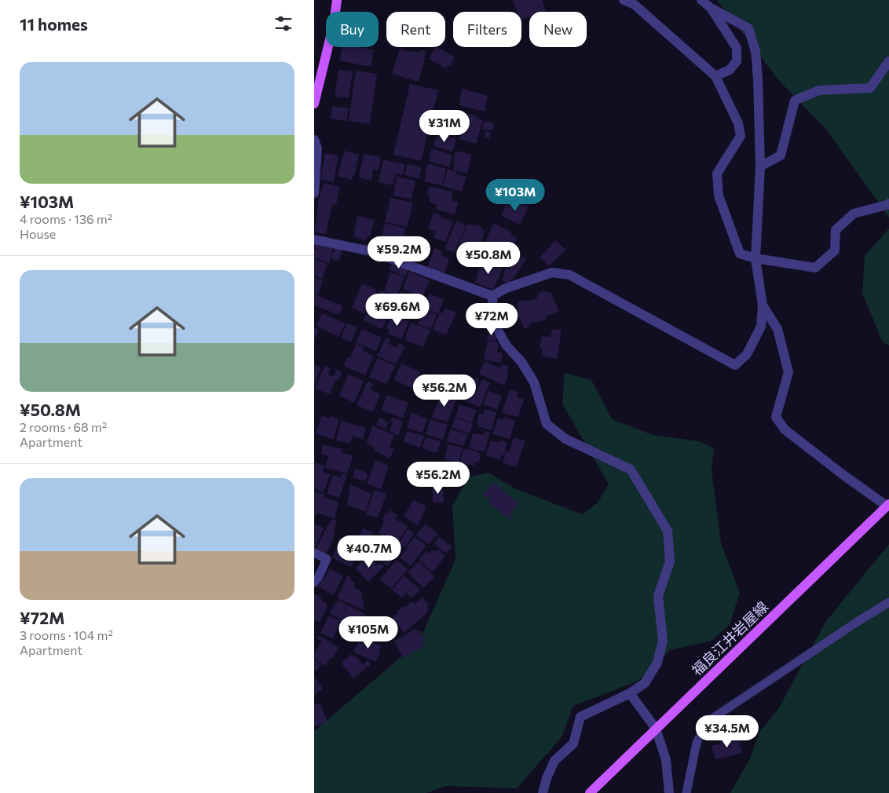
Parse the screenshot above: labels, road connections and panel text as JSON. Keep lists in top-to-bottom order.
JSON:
{
  "streets": {
    "main road": ["福良江井岩屋線"]
  },
  "page": {
    "heading": "11 homes",
    "chip": [
      "Buy",
      "Rent",
      "Filters",
      "New"
    ],
    "list": [
      {
        "name": "¥103M",
        "note": "4 rooms · 136 m² · House"
      },
      {
        "name": "¥50.8M",
        "note": "2 rooms · 68 m² · Apartment"
      },
      {
        "name": "¥72M",
        "note": "3 rooms · 104 m² · Apartment"
      }
    ],
    "price": [
      "¥31M",
      "¥103M",
      "¥59.2M",
      "¥50.8M",
      "¥69.6M",
      "¥72M",
      "¥56.2M",
      "¥56.2M",
      "¥40.7M",
      "¥105M",
      "¥34.5M"
    ]
  }
}
